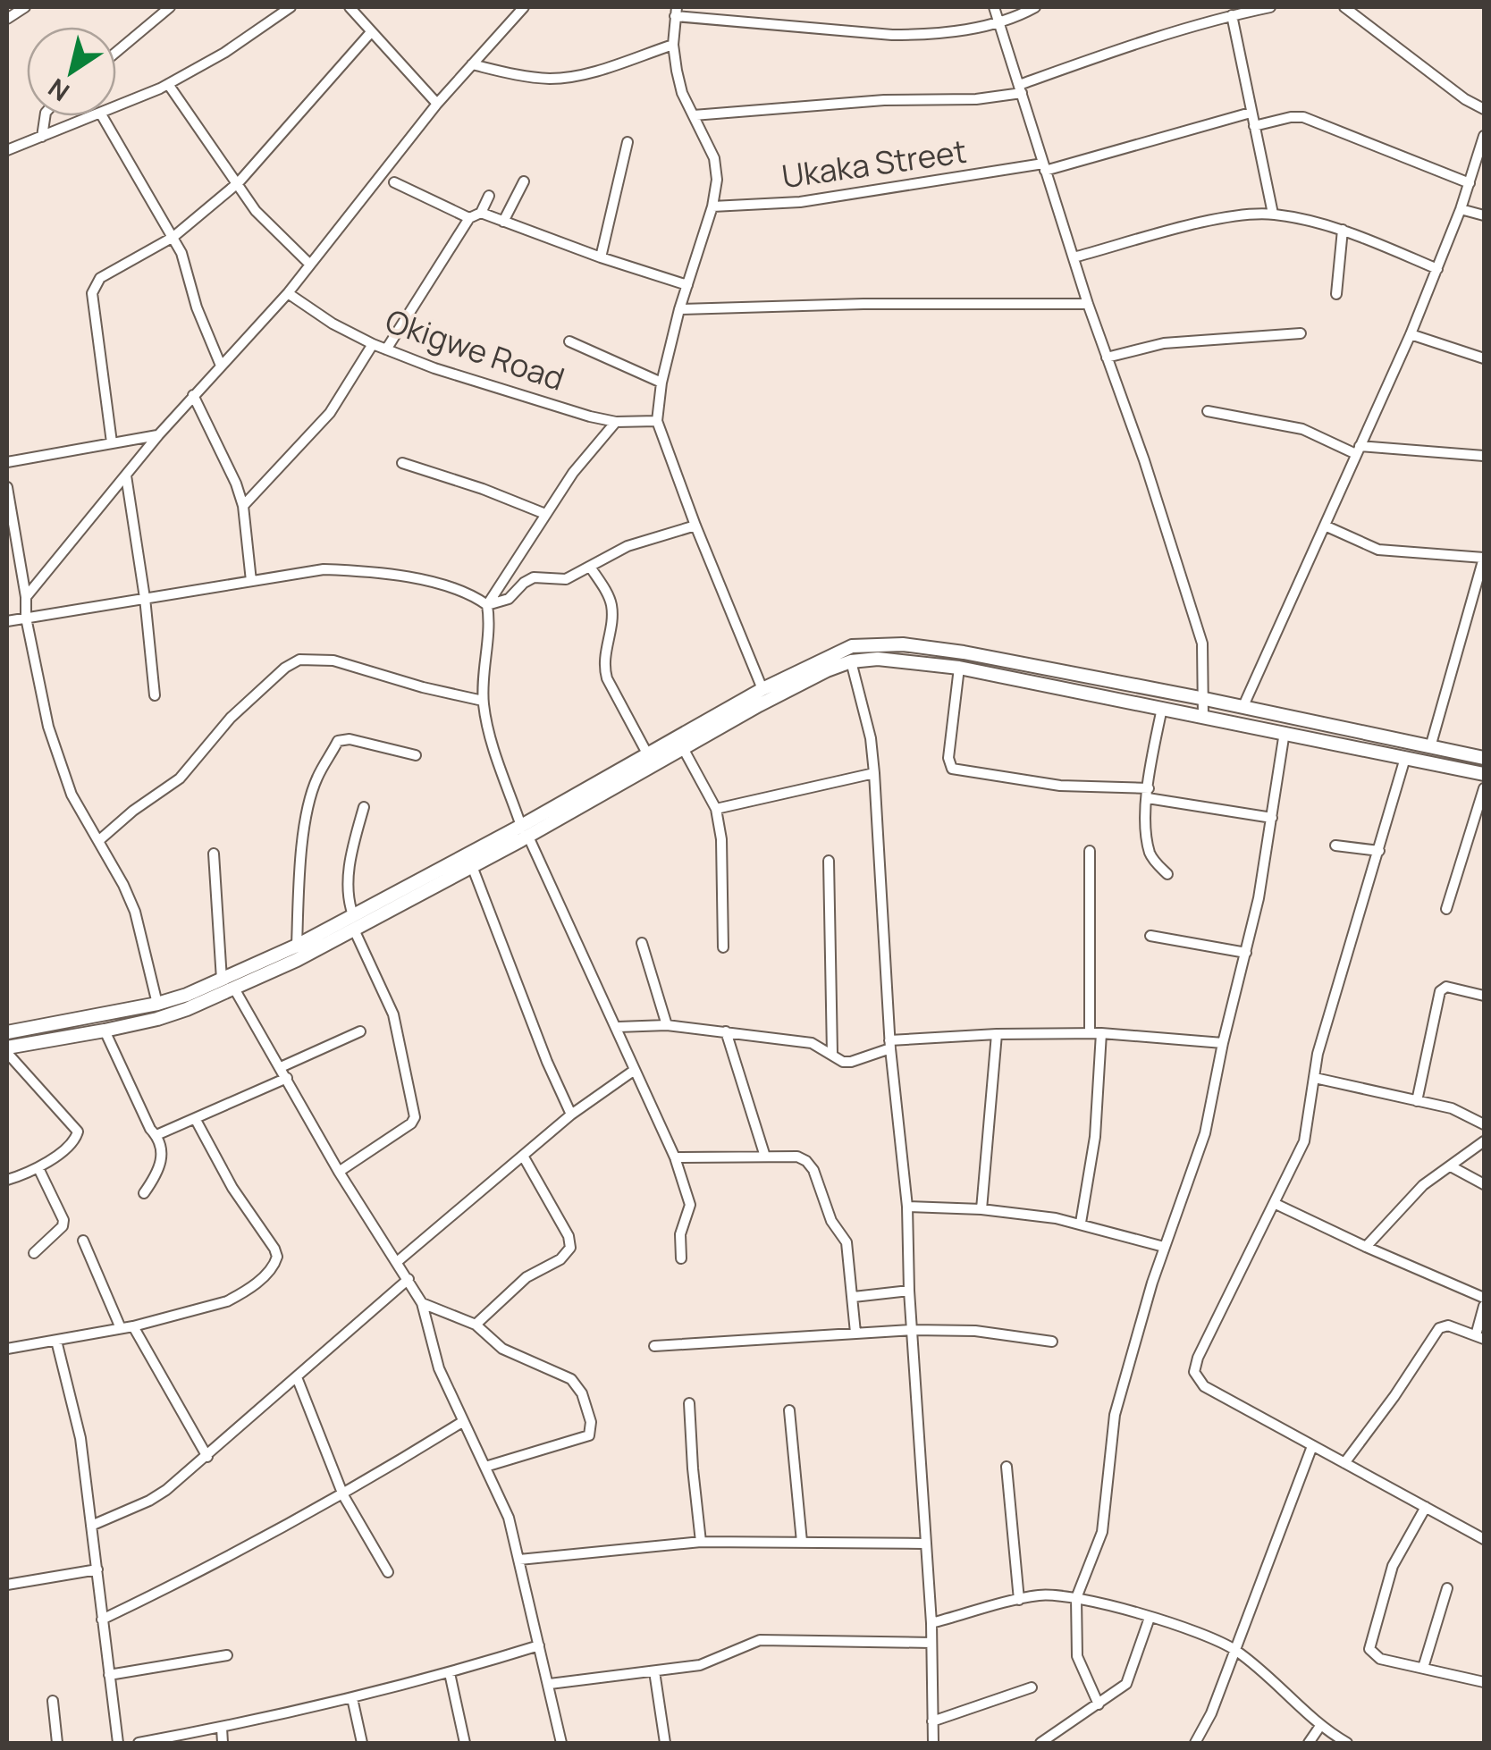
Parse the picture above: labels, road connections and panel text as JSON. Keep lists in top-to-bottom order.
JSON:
{
  "streets": {
    "street": ["Ukaka Street", "Okigwe Road"]
  },
  "north": "bottom left"
}
